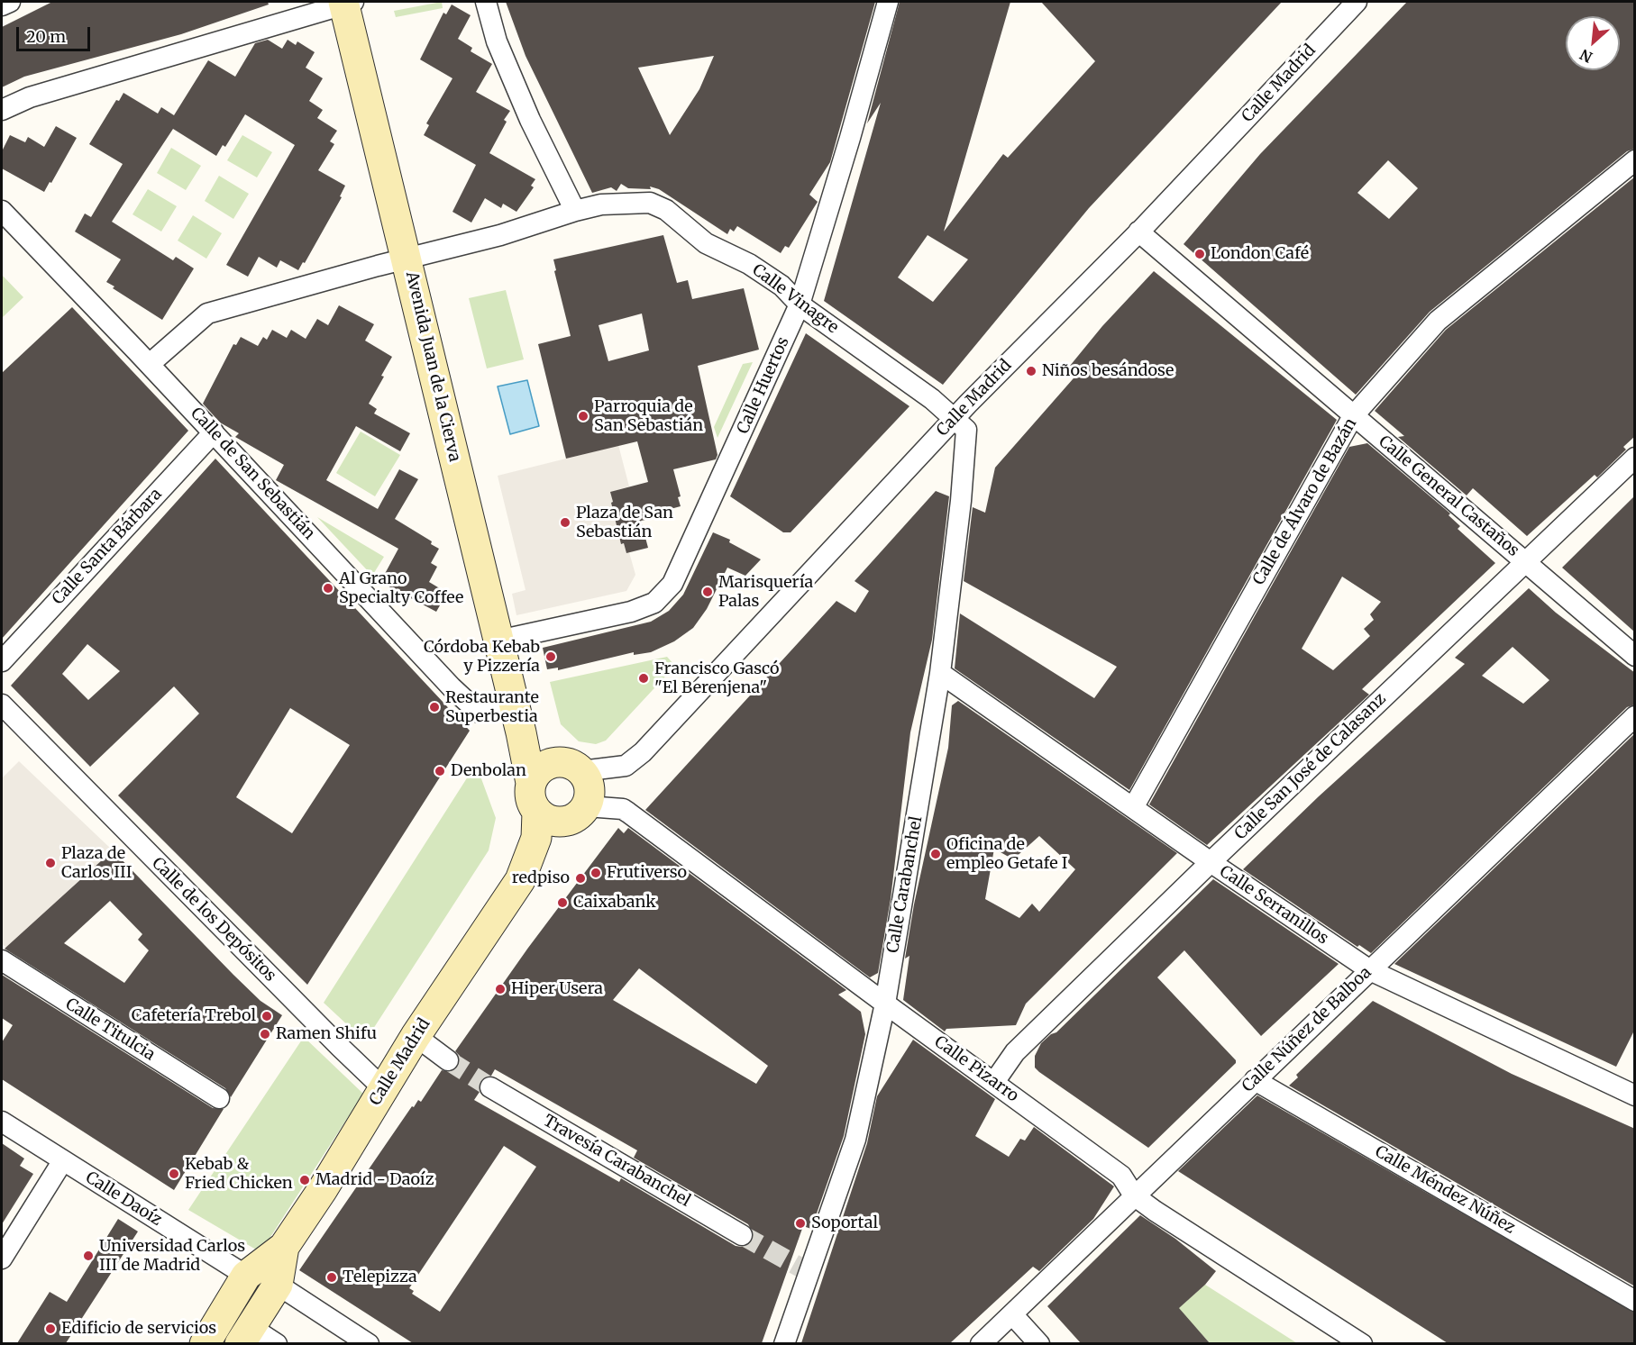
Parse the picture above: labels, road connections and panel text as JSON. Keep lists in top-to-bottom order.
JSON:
{
  "streets": {
    "street": [
      "Calle Madrid",
      "Calle Vinagre",
      "Avenida Juan de la Cierva",
      "Calle Huertos",
      "Calle de San Sebastián",
      "Calle General Castaños",
      "Calle de Álvaro de Bazán",
      "Calle Santa Bárbara",
      "Calle San José de Calasanz",
      "Calle Carabanchel",
      "Calle Serranillos",
      "Calle de los Depósitos",
      "Calle Titulcia",
      "Calle Núñez de Balboa",
      "Calle Pizarro",
      "Travesía Carabanchel",
      "Calle Méndez Núñez",
      "Calle Daoíz"
    ]
  },
  "crossings": [
    ["Calle Madrid", "Calle Vinagre"],
    ["Calle Madrid", "Avenida Juan de la Cierva"],
    ["Calle Madrid", "Calle General Castaños"],
    ["Calle Madrid", "Calle Carabanchel"],
    ["Calle Madrid", "Calle de los Depósitos"],
    ["Calle Madrid", "Calle Pizarro"],
    ["Calle Madrid", "Calle Daoíz"],
    ["Calle Vinagre", "Avenida Juan de la Cierva"],
    ["Calle Vinagre", "Calle Huertos"],
    ["Calle Vinagre", "Calle de San Sebastián"],
    ["Calle Vinagre", "Calle Carabanchel"],
    ["Avenida Juan de la Cierva", "Calle Huertos"],
    ["Avenida Juan de la Cierva", "Calle de San Sebastián"],
    ["Avenida Juan de la Cierva", "Calle Pizarro"],
    ["Calle de San Sebastián", "Calle Santa Bárbara"],
    ["Calle General Castaños", "Calle de Álvaro de Bazán"],
    ["Calle General Castaños", "Calle San José de Calasanz"],
    ["Calle de Álvaro de Bazán", "Calle Serranillos"],
    ["Calle San José de Calasanz", "Calle Serranillos"],
    ["Calle San José de Calasanz", "Calle Pizarro"],
    ["Calle Carabanchel", "Calle Serranillos"],
    ["Calle Carabanchel", "Calle Pizarro"],
    ["Calle Serranillos", "Calle Núñez de Balboa"],
    ["Calle Núñez de Balboa", "Calle Pizarro"],
    ["Calle Núñez de Balboa", "Calle Méndez Núñez"]
  ],
  "places": [
    "London Café",
    "Niños besándose",
    "Parroquia de San Sebastián",
    "Plaza de San Sebastián",
    "Al Grano Specialty Coffee",
    "Marisquería Palas",
    "Córdoba Kebab y Pizzería",
    "Francisco Gascó \"El Berenjena\"",
    "Restaurante Superbestia",
    "Denbolan",
    "Oficina de empleo Getafe I",
    "Plaza de Carlos III",
    "Frutiverso",
    "redpiso",
    "Caixabank",
    "Hiper Usera",
    "Cafetería Trebol",
    "Ramen Shifu",
    "Kebab & Fried Chicken",
    "Madrid - Daoíz",
    "Soportal",
    "Universidad Carlos III de Madrid",
    "Telepizza",
    "Edificio de servicios"
  ],
  "scale_bar": "20 m",
  "north": "bottom left"
}
